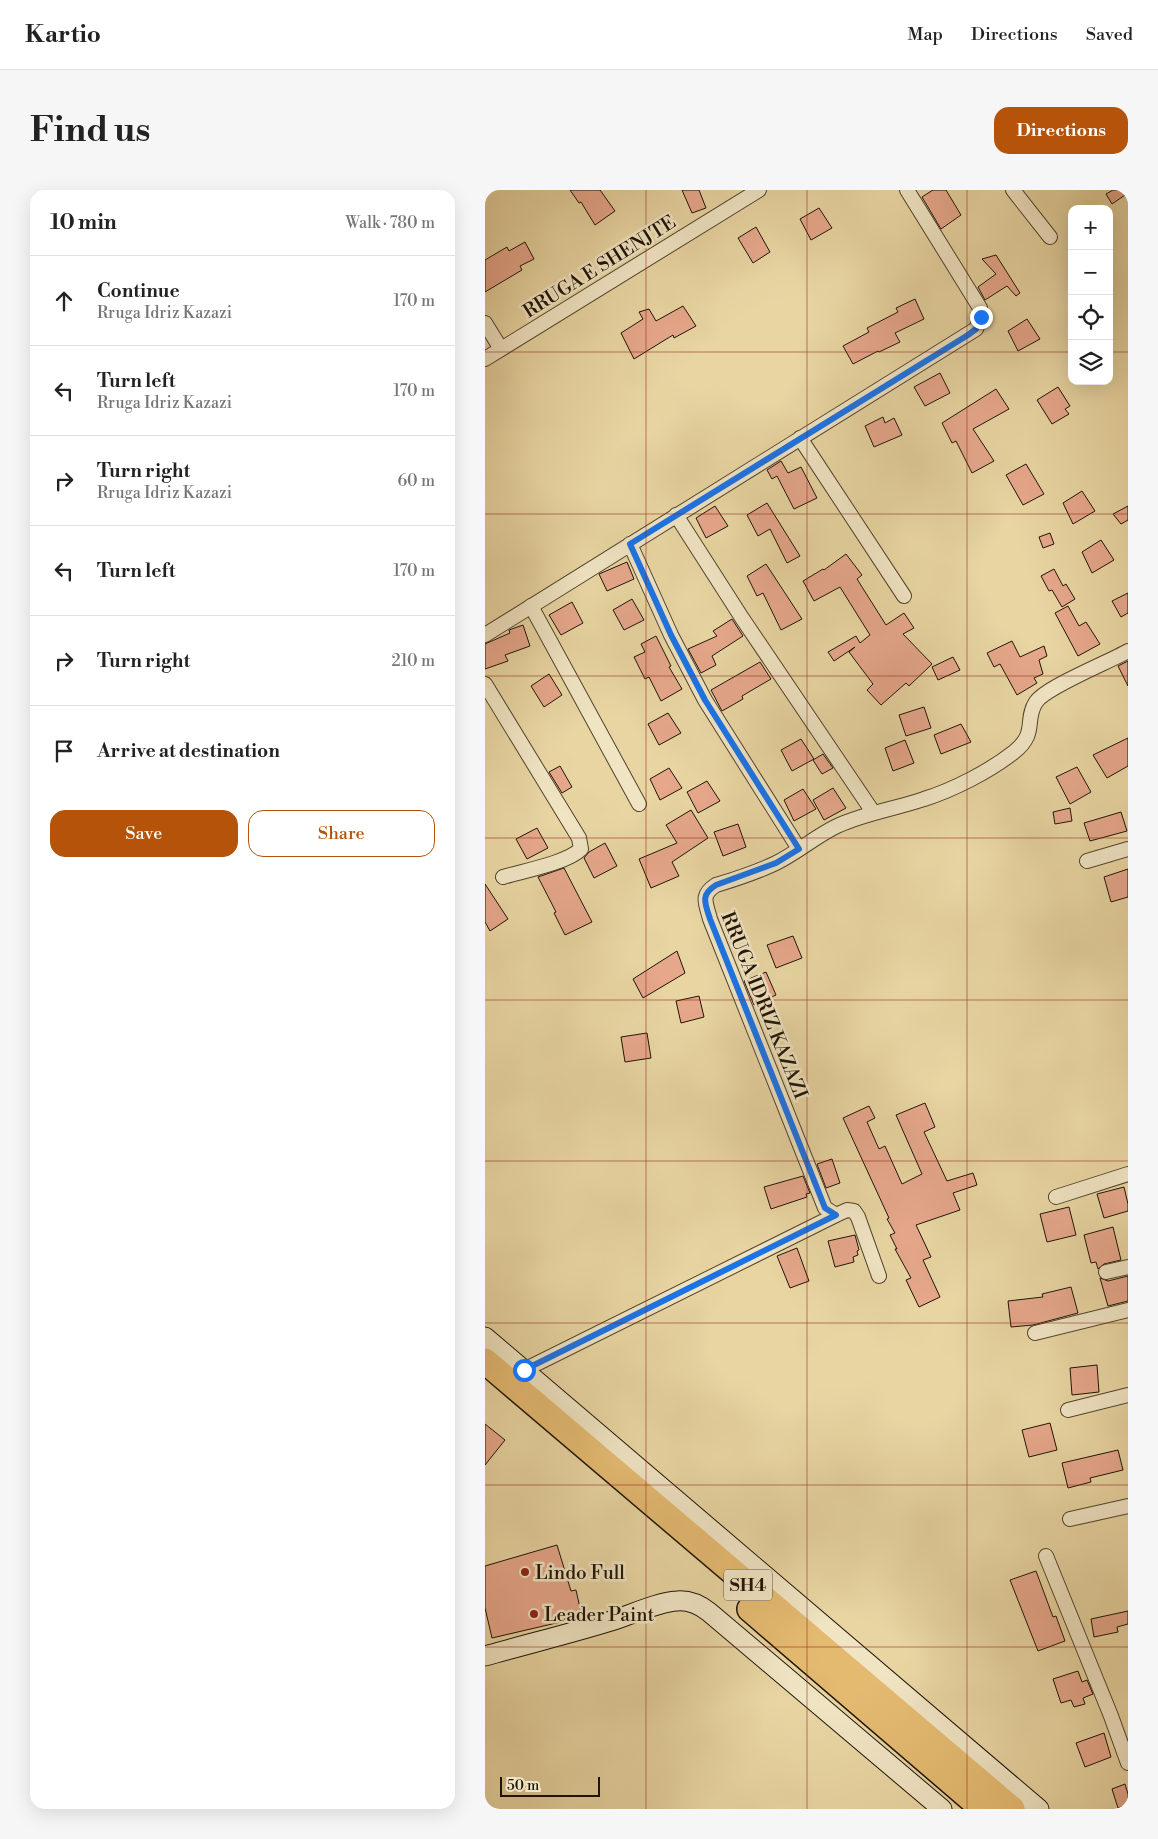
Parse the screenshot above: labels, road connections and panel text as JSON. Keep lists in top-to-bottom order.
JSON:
{
  "streets": {
    "highway": ["SH4"],
    "street": ["RRUGA E SHENJTE", "RRUGA IDRIZ KAZAZI"]
  },
  "places": ["Lindo Full", "Leader Paint"],
  "scale_bar": "50 m",
  "page": {
    "header": "Kartio",
    "nav": ["Map", "Directions", "Saved"],
    "buttons": [
      "Directions",
      ["Save", "Share"]
    ],
    "title": "Find us",
    "heading": ["10 min", "Walk · 780 m"],
    "map_buttons": ["+", "−"],
    "list": [
      ["Continue", "Rruga Idriz Kazazi", "170 m"],
      ["Turn left", "Rruga Idriz Kazazi", "170 m"],
      ["Turn right", "Rruga Idriz Kazazi", "60 m"],
      ["Turn left", "170 m"],
      ["Turn right", "210 m"],
      "Arrive at destination"
    ],
    "scale": "50 m"
  }
}
